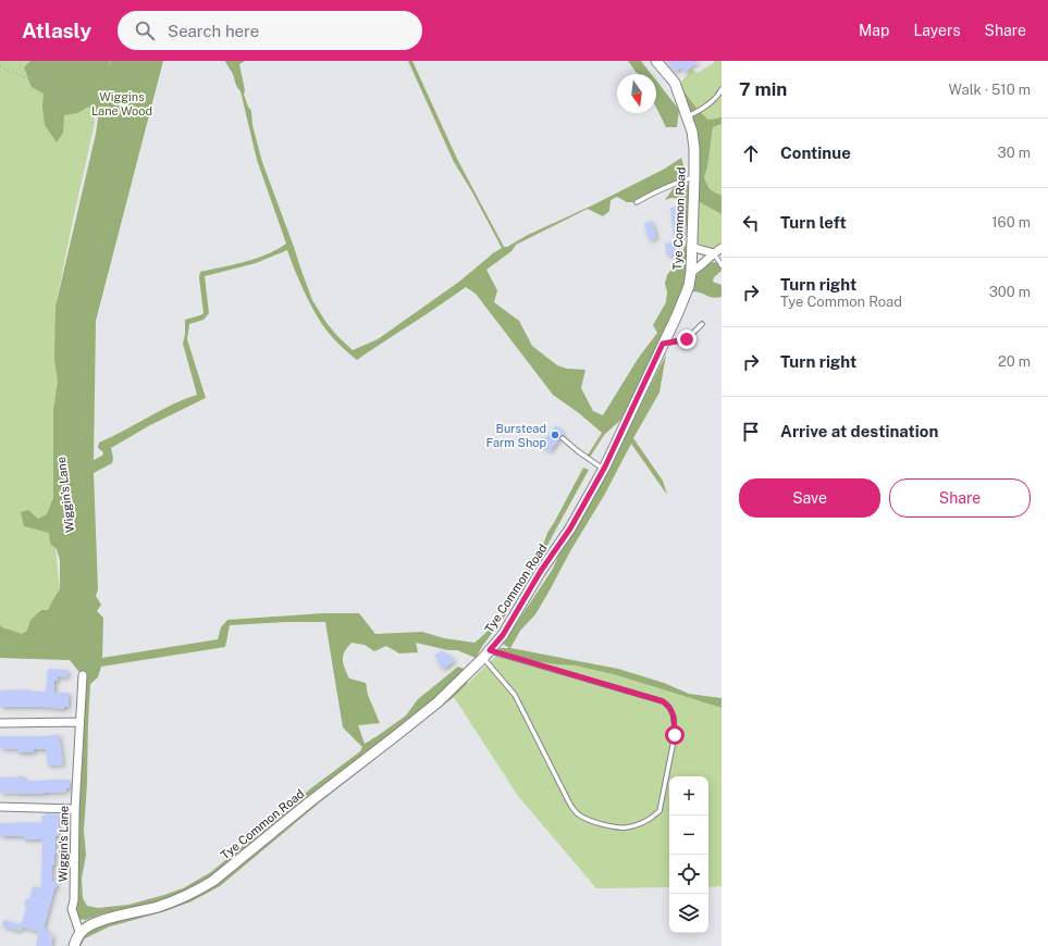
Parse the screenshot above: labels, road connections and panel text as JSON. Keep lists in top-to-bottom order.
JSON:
{
  "streets": {
    "street": ["Tye Common Road", "Wiggin's Lane"]
  },
  "crossings": [
    ["Tye Common Road", "Wiggin's Lane"]
  ],
  "parks": ["Wiggins Lane Wood"],
  "places": ["Burstead Farm Shop"],
  "north": "bottom",
  "page": {
    "header": "Atlasly",
    "search": "Search here",
    "nav": ["Map", "Layers", "Share"],
    "heading": ["7 min", "Walk · 510 m"],
    "list": [
      ["Continue", "30 m"],
      ["Turn left", "160 m"],
      ["Turn right", "Tye Common Road", "300 m"],
      ["Turn right", "20 m"],
      "Arrive at destination"
    ],
    "buttons": ["Save", "Share"],
    "map_buttons": ["+", "−"]
  }
}
